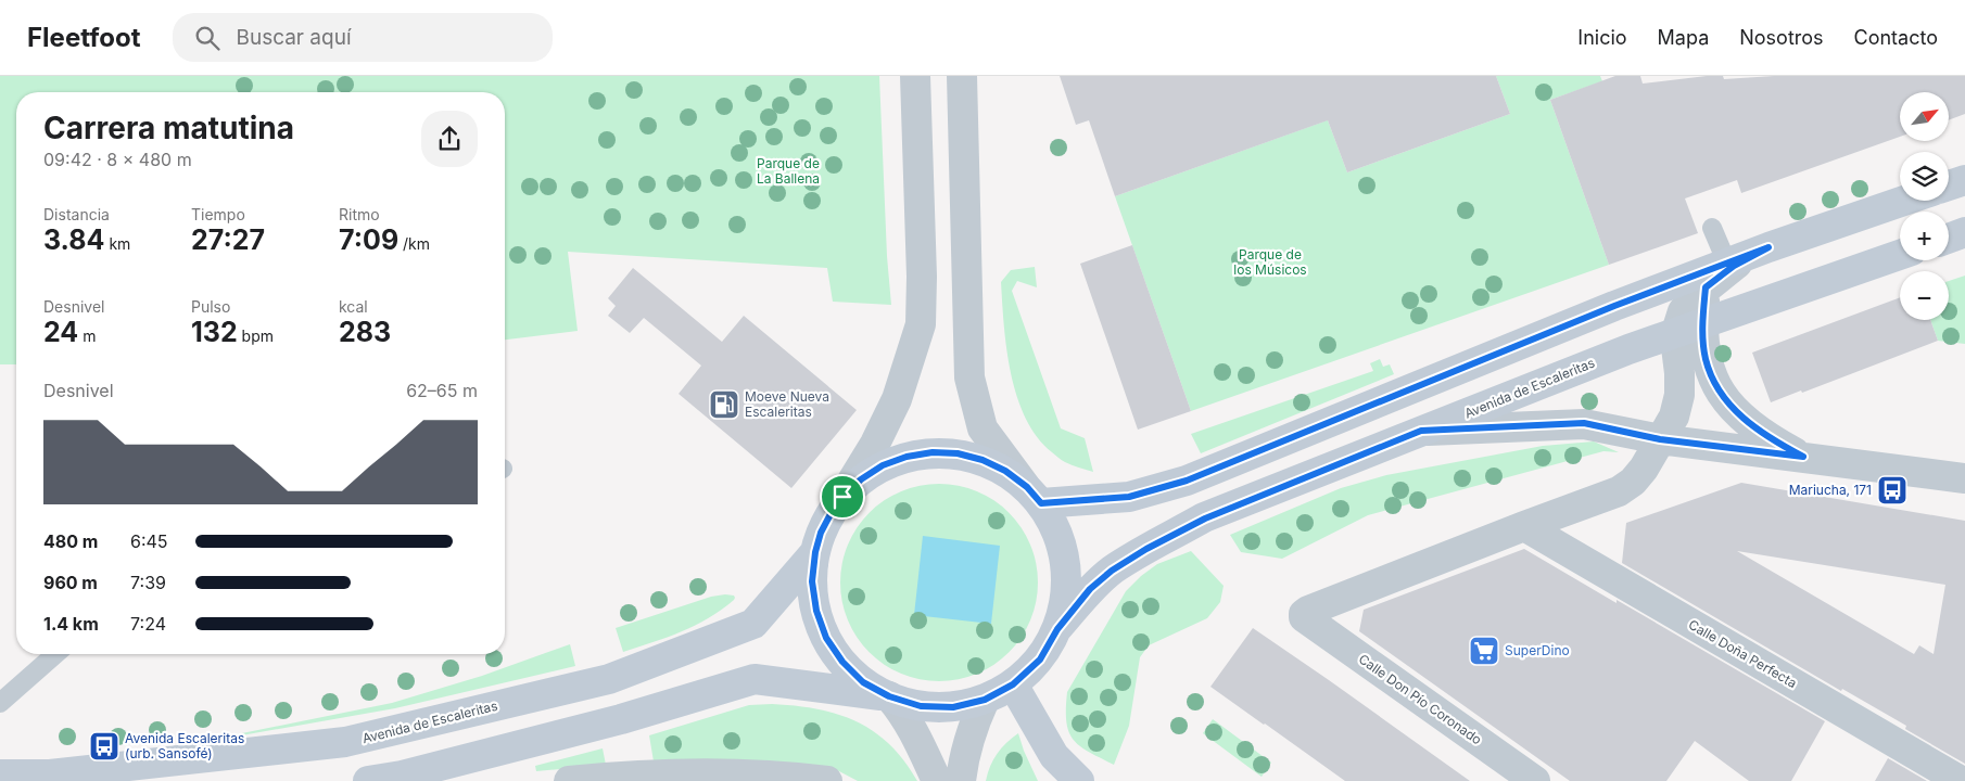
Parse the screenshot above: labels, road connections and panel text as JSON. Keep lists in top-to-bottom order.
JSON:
{
  "streets": {
    "street": ["Avenida de Escaleritas", "Calle Doña Perfecta", "Calle Don Pío Coronado"]
  },
  "crossings": [
    ["Calle Doña Perfecta", "Calle Don Pío Coronado"]
  ],
  "parks": ["Parque de La Ballena", "Parque de los Músicos"],
  "places": {
    "fuel station": ["Moeve Nueva Escaleritas"],
    "bus stop": ["Mariucha, 171", "Avenida Escaleritas (urb. Sansofé)"],
    "supermarket": ["SuperDino"]
  },
  "north": "top right",
  "page": {
    "header": "Fleetfoot",
    "search": "Buscar aquí",
    "nav": [
      "Inicio",
      "Mapa",
      "Nosotros",
      "Contacto"
    ],
    "map_buttons": ["+", "−"],
    "heading": ["Carrera matutina", "09:42 · 8 × 480 m"],
    "stats": [
      ["Distancia", "3.84 km"],
      ["Tiempo", "27:27"],
      ["Ritmo", "7:09 /km"],
      ["Desnivel", "24 m"],
      ["Pulso", "132 bpm"],
      ["kcal", "283"]
    ],
    "chart": ["Desnivel", "62–65 m"],
    "list": [
      {
        "name": "480 m",
        "note": "6:45"
      },
      {
        "name": "960 m",
        "note": "7:39"
      },
      {
        "name": "1.4 km",
        "note": "7:24"
      }
    ]
  }
}
